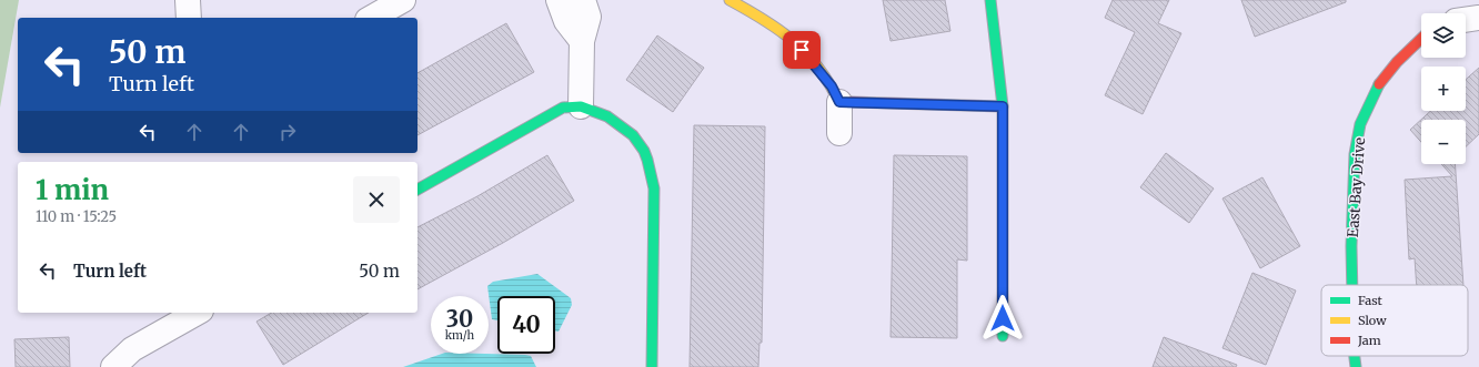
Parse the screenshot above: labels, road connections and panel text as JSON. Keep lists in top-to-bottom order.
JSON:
{
  "streets": {
    "street": ["East Bay Drive"]
  },
  "legend": ["Fast", "Slow", "Jam"],
  "page": {
    "map_buttons": ["+", "−"],
    "turn": ["50 m", "Turn left"],
    "heading": ["1 min", "110 m · 15:25"],
    "list": [
      {
        "name": "Turn left",
        "value": "50 m"
      }
    ],
    "speed": "30 km/h",
    "limit": "40"
  }
}
